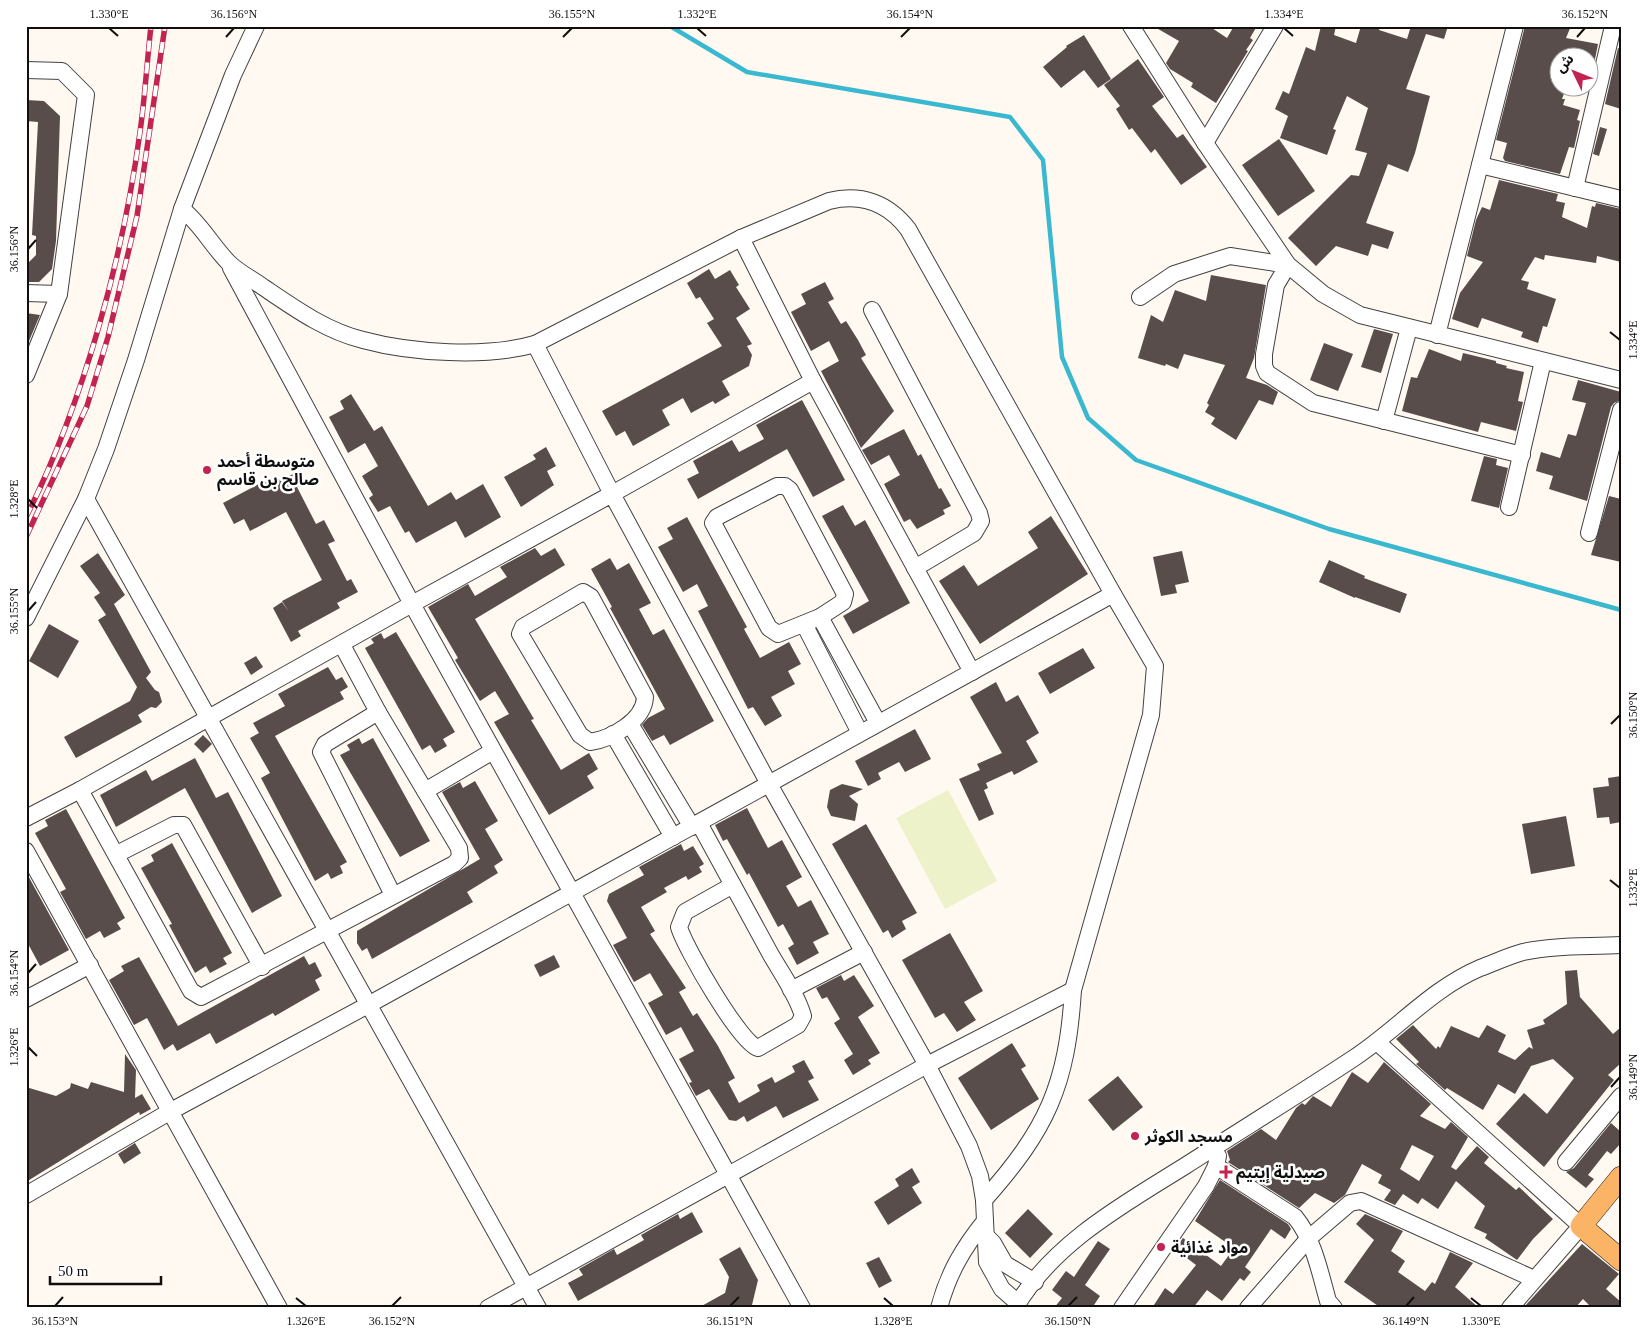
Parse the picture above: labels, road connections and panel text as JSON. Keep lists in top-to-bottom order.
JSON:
{
  "places": {
    "other": ["متوسطة أحمد صالح بن قاسم", "مسجد الكوثر", "مواد غذائية"],
    "health": ["صيدلية إيتيم"]
  },
  "scale_bar": "50 m",
  "north": "top left",
  "coordinates": [
    "1.330°E",
    "36.156°N",
    "36.155°N",
    "1.332°E",
    "36.154°N",
    "1.334°E",
    "36.152°N",
    "1.328°E",
    "36.150°N",
    "1.326°E",
    "36.149°N",
    "36.153°N",
    "36.151°N"
  ]
}
